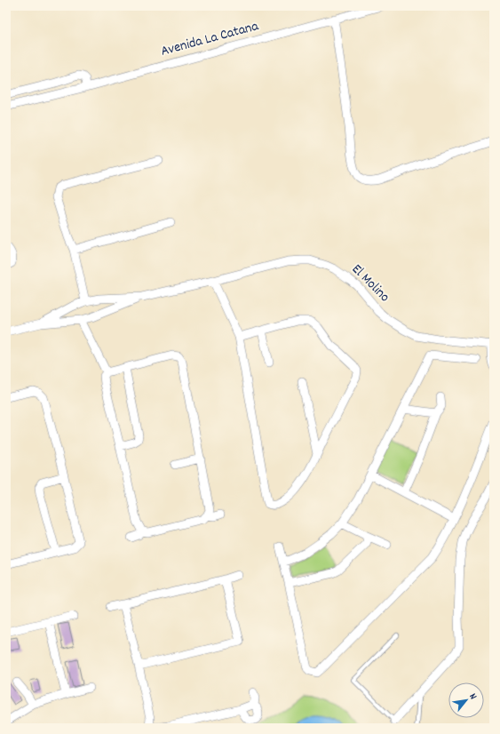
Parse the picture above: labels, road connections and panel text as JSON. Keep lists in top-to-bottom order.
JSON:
{
  "streets": {
    "street": ["Avenida La Catana", "El Molino"]
  },
  "north": "top right"
}
